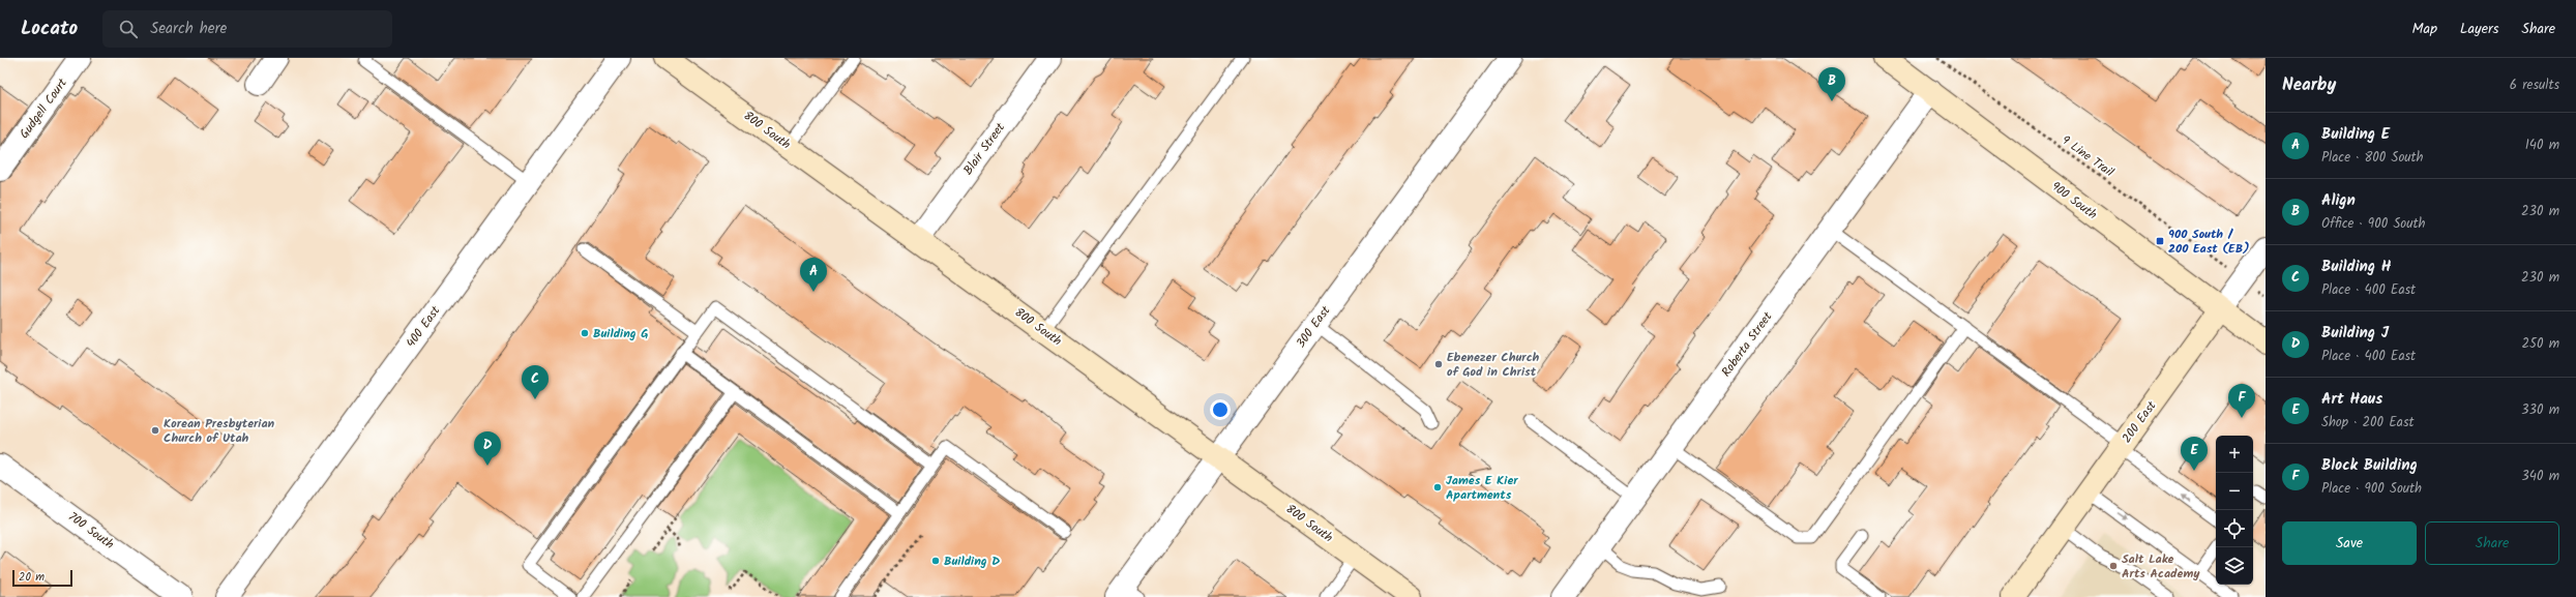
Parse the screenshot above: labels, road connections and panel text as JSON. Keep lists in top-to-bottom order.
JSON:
{
  "streets": {
    "main road": ["800 South", "900 South", "200 East"],
    "street": [
      "Gudgell Court",
      "Blair Street",
      "400 East",
      "300 East",
      "Roberta Street",
      "700 South"
    ],
    "path": ["9 Line Trail"]
  },
  "crossings": [
    ["800 South", "Blair Street"],
    ["800 South", "300 East"],
    ["900 South", "Roberta Street"],
    ["900 South", "200 East"]
  ],
  "places": {
    "transit": ["900 South / 200 East (EB)"],
    "other": [
      "Building G",
      "Ebenezer Church of God in Christ",
      "Korean Presbyterian Church of Utah",
      "James E Kier Apartments",
      "Building D",
      "Salt Lake Arts Academy"
    ]
  },
  "scale_bar": "20 m",
  "page": {
    "header": "Locato",
    "search": "Search here",
    "nav": ["Map", "Layers", "Share"],
    "heading": ["Nearby", "6 results"],
    "pins": [
      "B",
      "A",
      "C",
      "F",
      "D",
      "E"
    ],
    "list": [
      {
        "mark": "A",
        "name": "Building E",
        "note": "Place · 800 South",
        "value": "140 m"
      },
      {
        "mark": "B",
        "name": "Align",
        "note": "Office · 900 South",
        "value": "230 m"
      },
      {
        "mark": "C",
        "name": "Building H",
        "note": "Place · 400 East",
        "value": "230 m"
      },
      {
        "mark": "D",
        "name": "Building J",
        "note": "Place · 400 East",
        "value": "250 m"
      },
      {
        "mark": "E",
        "name": "Art Haus",
        "note": "Shop · 200 East",
        "value": "330 m"
      },
      {
        "mark": "F",
        "name": "Block Building",
        "note": "Place · 900 South",
        "value": "340 m"
      }
    ],
    "map_buttons": ["+", "−"],
    "buttons": ["Save", "Share"],
    "scale": "20 m"
  }
}
